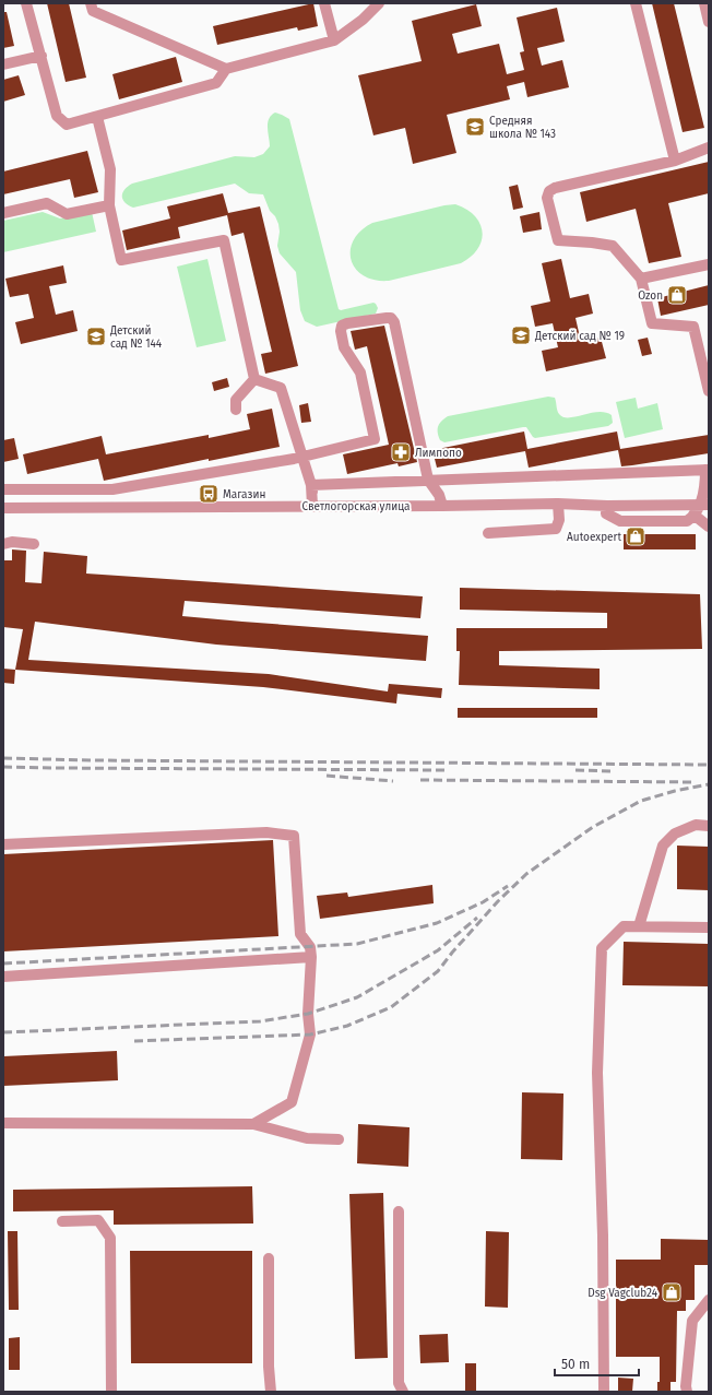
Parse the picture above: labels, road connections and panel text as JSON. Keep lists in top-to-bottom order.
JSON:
{
  "streets": {
    "street": ["Светлогорская улица"]
  },
  "places": {
    "school or university": ["Средняя школа № 143", "Детский сад № 19", "Детский сад № 144"],
    "shop": ["Ozon", "Autoexpert", "Dsg Vagclub24"],
    "pharmacy": ["Лимпопо"],
    "bus stop": ["Магазин"]
  },
  "scale_bar": "50 m"
}
